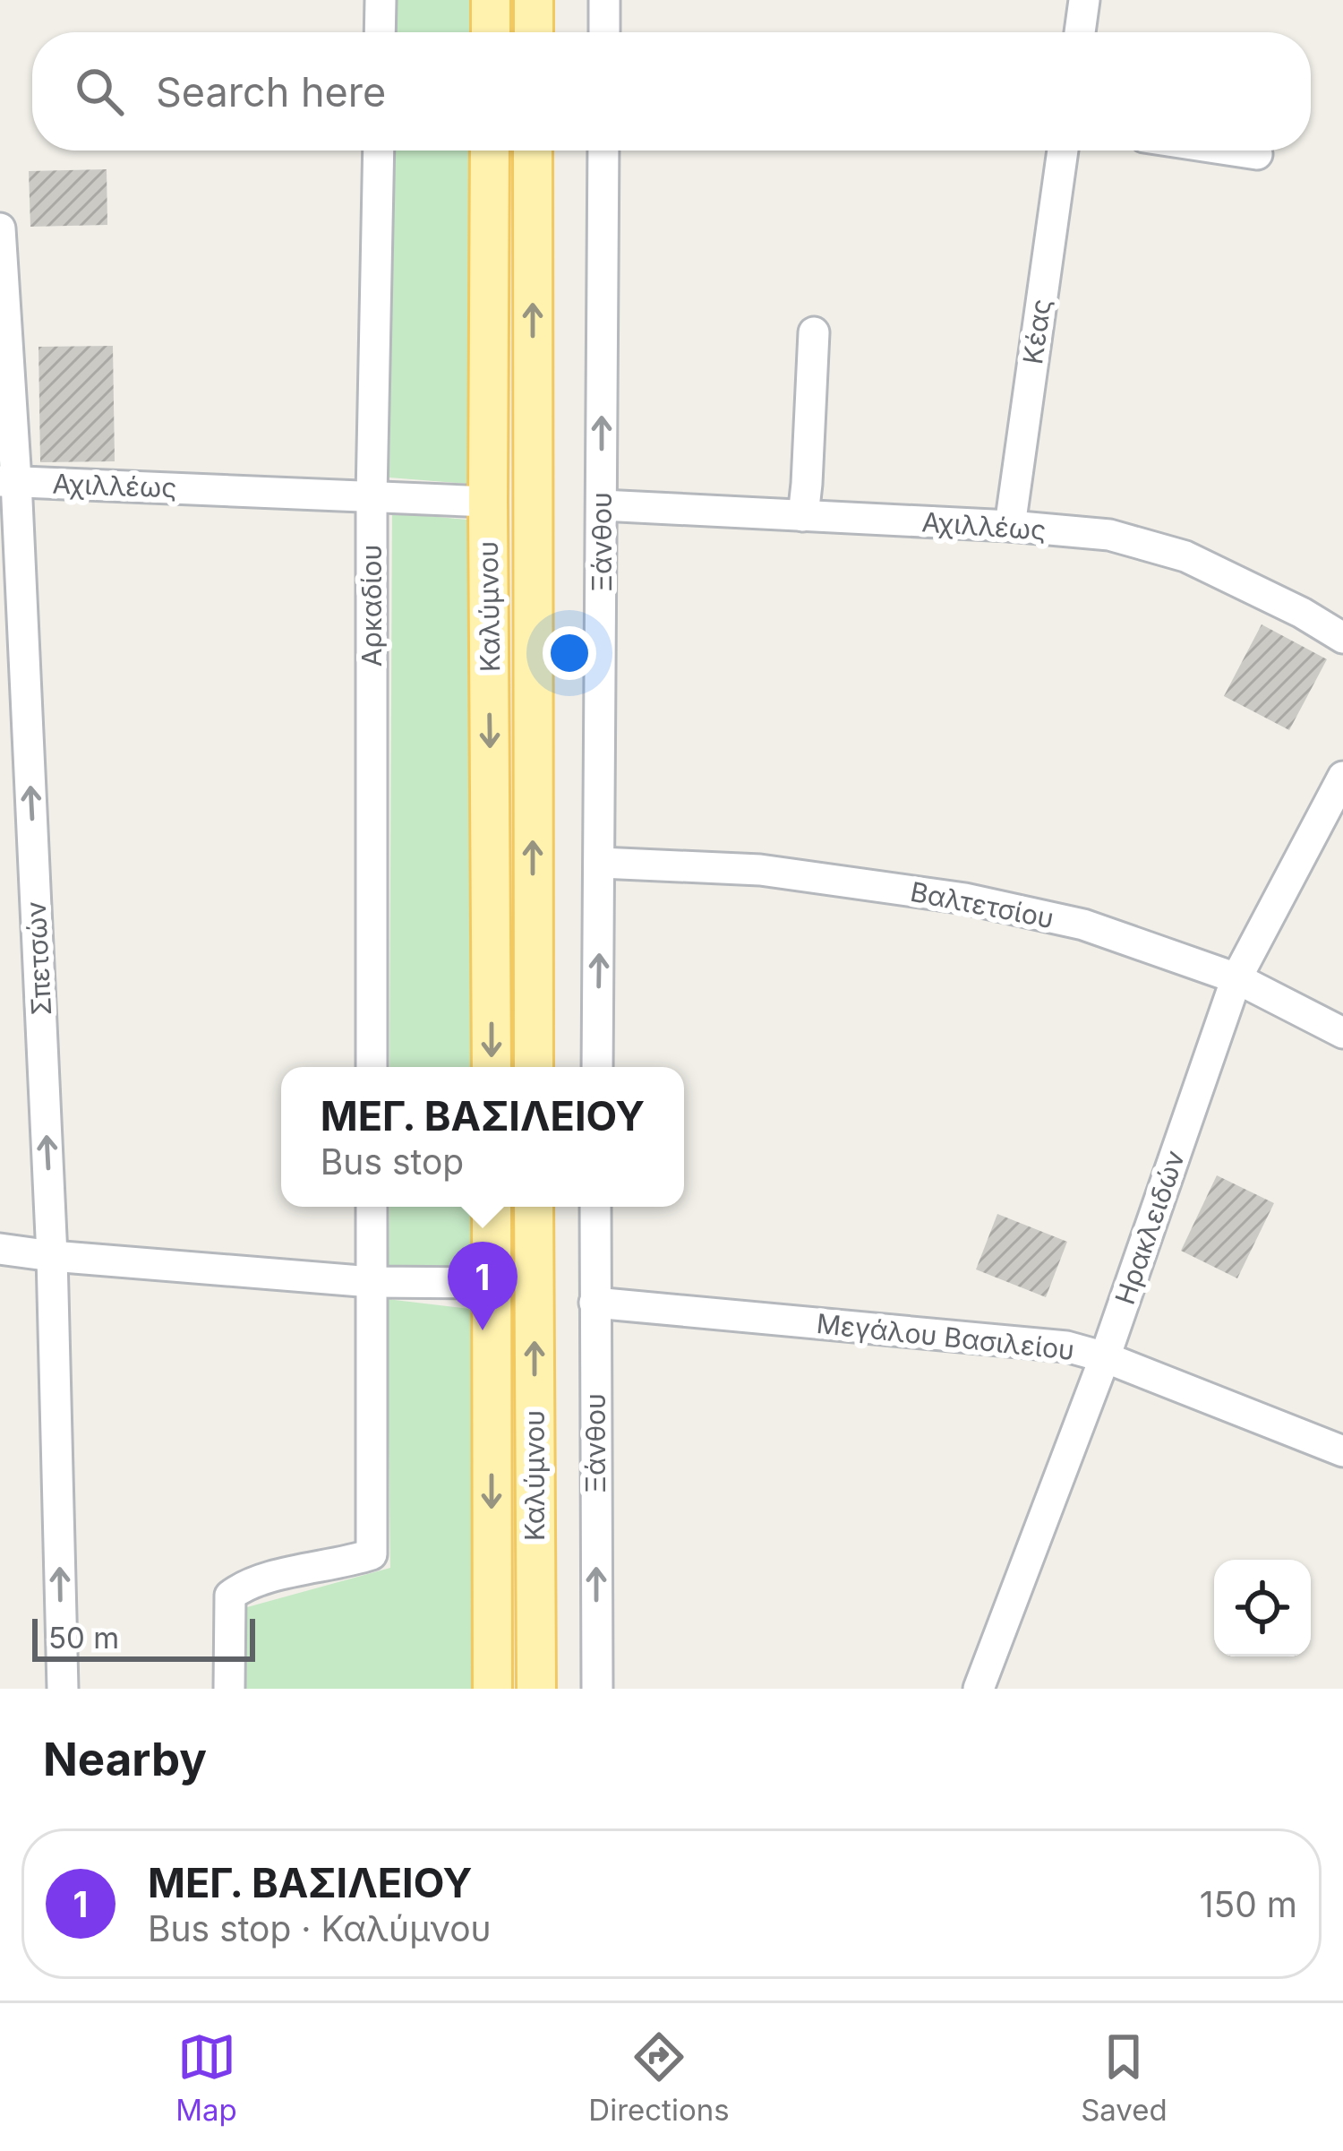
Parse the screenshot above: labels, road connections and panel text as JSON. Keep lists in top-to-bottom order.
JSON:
{
  "streets": {
    "main road": ["Καλύμνου"],
    "street": [
      "Κέας",
      "Αχιλλέως",
      "Ξάνθου",
      "Αρκαδίου",
      "Βαλτετσίου",
      "Σπετσών",
      "Ηρακλειδών",
      "Μεγάλου Βασιλείου"
    ]
  },
  "crossings": [
    ["Κέας", "Αχιλλέως"],
    ["Αχιλλέως", "Ξάνθου"],
    ["Αχιλλέως", "Αρκαδίου"],
    ["Αχιλλέως", "Καλύμνου"],
    ["Αχιλλέως", "Σπετσών"],
    ["Ξάνθου", "Βαλτετσίου"],
    ["Ξάνθου", "Μεγάλου Βασιλείου"],
    ["Βαλτετσίου", "Ηρακλειδών"],
    ["Ηρακλειδών", "Μεγάλου Βασιλείου"]
  ],
  "one_way": ["Ξάνθου", "Σπετσών"],
  "scale_bar": "50 m",
  "page": {
    "search": "Search here",
    "popup": ["ΜΕΓ. ΒΑΣΙΛΕΙΟΥ", "Bus stop"],
    "pins": "1",
    "scale": "50 m",
    "heading": "Nearby",
    "list": [
      {
        "mark": "1",
        "name": "ΜΕΓ. ΒΑΣΙΛΕΙΟΥ",
        "note": "Bus stop · Καλύμνου",
        "value": "150 m"
      }
    ],
    "nav": ["Map", "Directions", "Saved"]
  }
}
